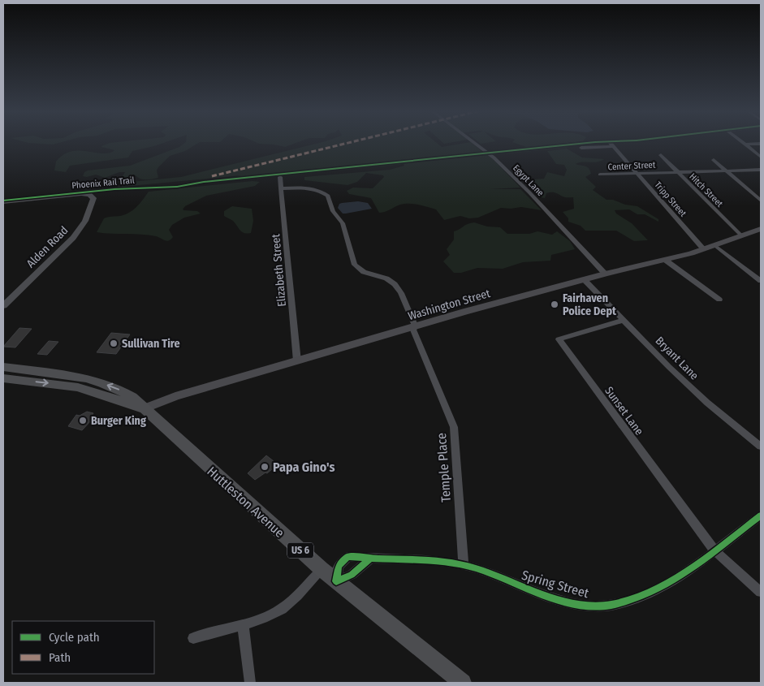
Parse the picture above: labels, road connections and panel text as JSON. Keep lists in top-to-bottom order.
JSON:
{
  "streets": {
    "highway": ["Huttleston Avenue", "US 6"],
    "main road": ["Washington Street"],
    "street": [
      "Center Street",
      "Egypt Lane",
      "Hitch Street",
      "Tripp Street",
      "Alden Road",
      "Elizabeth Street",
      "Bryant Lane",
      "Sunset Lane",
      "Temple Place",
      "Spring Street"
    ],
    "cycle path": ["Phoenix Rail Trail"]
  },
  "crossings": [
    ["Center Street", "Hitch Street"],
    ["Center Street", "Tripp Street"],
    ["Egypt Lane", "Washington Street"],
    ["Hitch Street", "Washington Street"],
    ["Tripp Street", "Washington Street"],
    ["Elizabeth Street", "Washington Street"],
    ["Elizabeth Street", "Temple Place"],
    ["Washington Street", "Bryant Lane"],
    ["Washington Street", "Temple Place"],
    ["Washington Street", "Huttleston Avenue"],
    ["Bryant Lane", "Sunset Lane"],
    ["Sunset Lane", "Spring Street"],
    ["Temple Place", "Spring Street"],
    ["Huttleston Avenue", "Spring Street"]
  ],
  "places": [
    "Fairhaven Police Dept",
    "Sullivan Tire",
    "Burger King",
    "Papa Gino's"
  ],
  "legend": ["Cycle path", "Path"]
}
